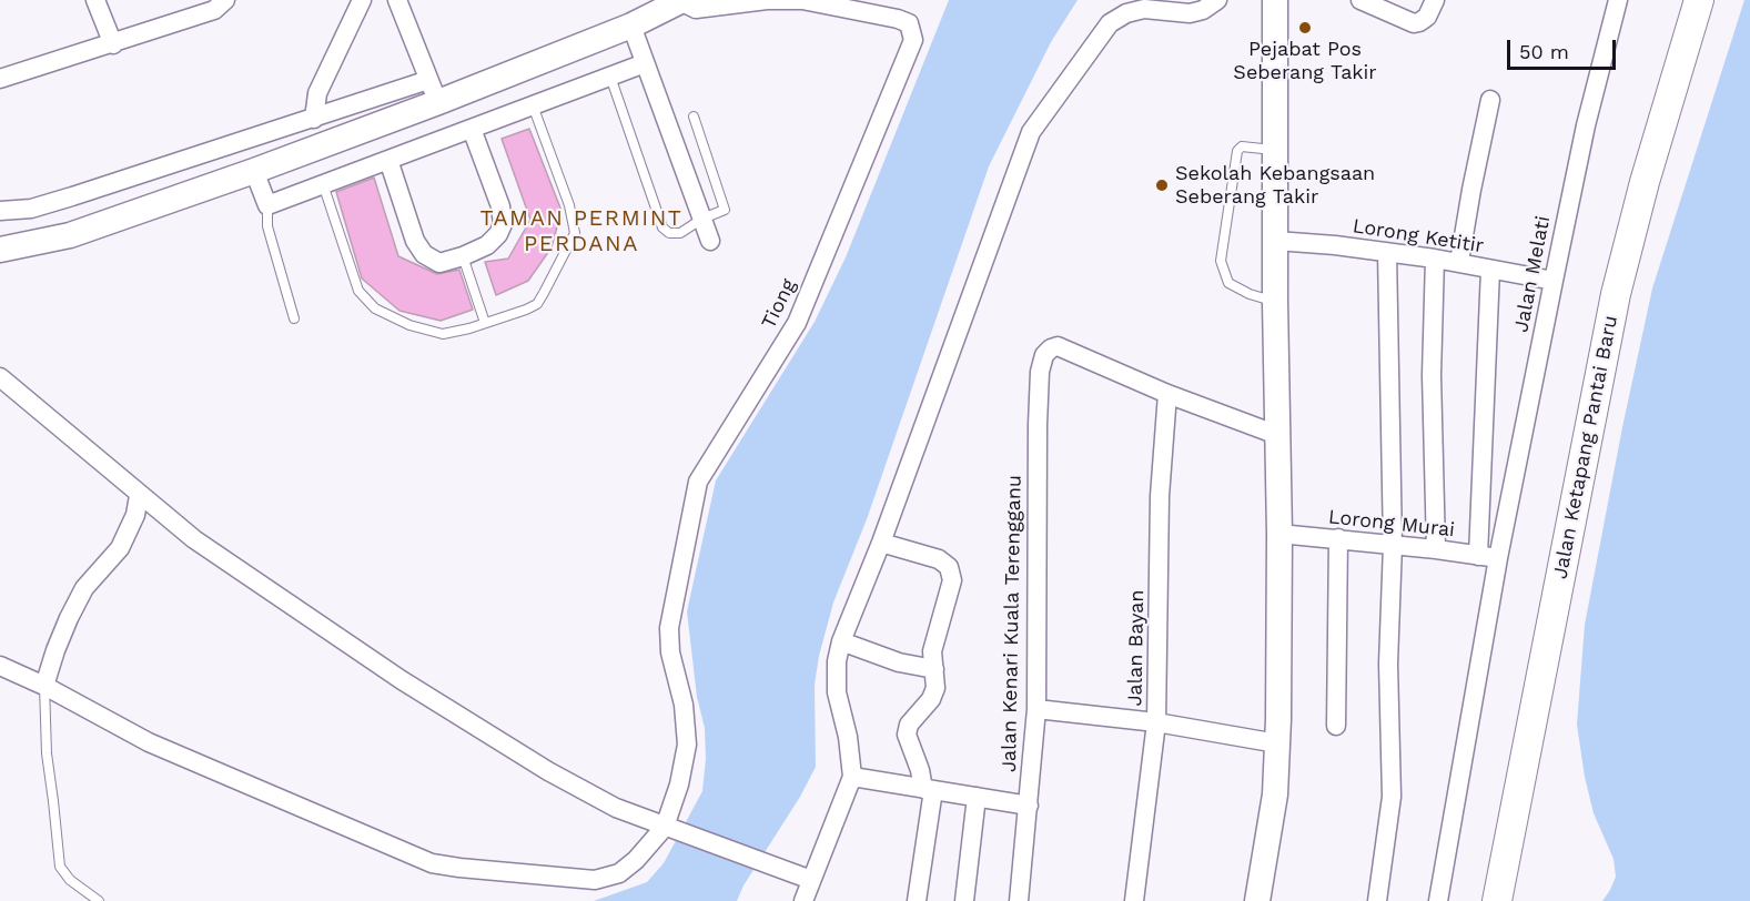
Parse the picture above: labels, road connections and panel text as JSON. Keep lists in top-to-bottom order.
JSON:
{
  "streets": {
    "main road": ["Jalan Ketapang Pantai Baru"],
    "street": [
      "Lorong Ketitir",
      "Jalan Melati",
      "Tiong",
      "Lorong Murai",
      "Jalan Kenari Kuala Terengganu",
      "Jalan Bayan"
    ]
  },
  "crossings": [
    ["Lorong Ketitir", "Jalan Melati"],
    ["Jalan Melati", "Lorong Murai"],
    ["Jalan Kenari Kuala Terengganu", "Jalan Bayan"]
  ],
  "districts": ["TAMAN PERMINT PERDANA"],
  "places": ["Pejabat Pos Seberang Takir", "Sekolah Kebangsaan Seberang Takir"],
  "scale_bar": "50 m"
}
